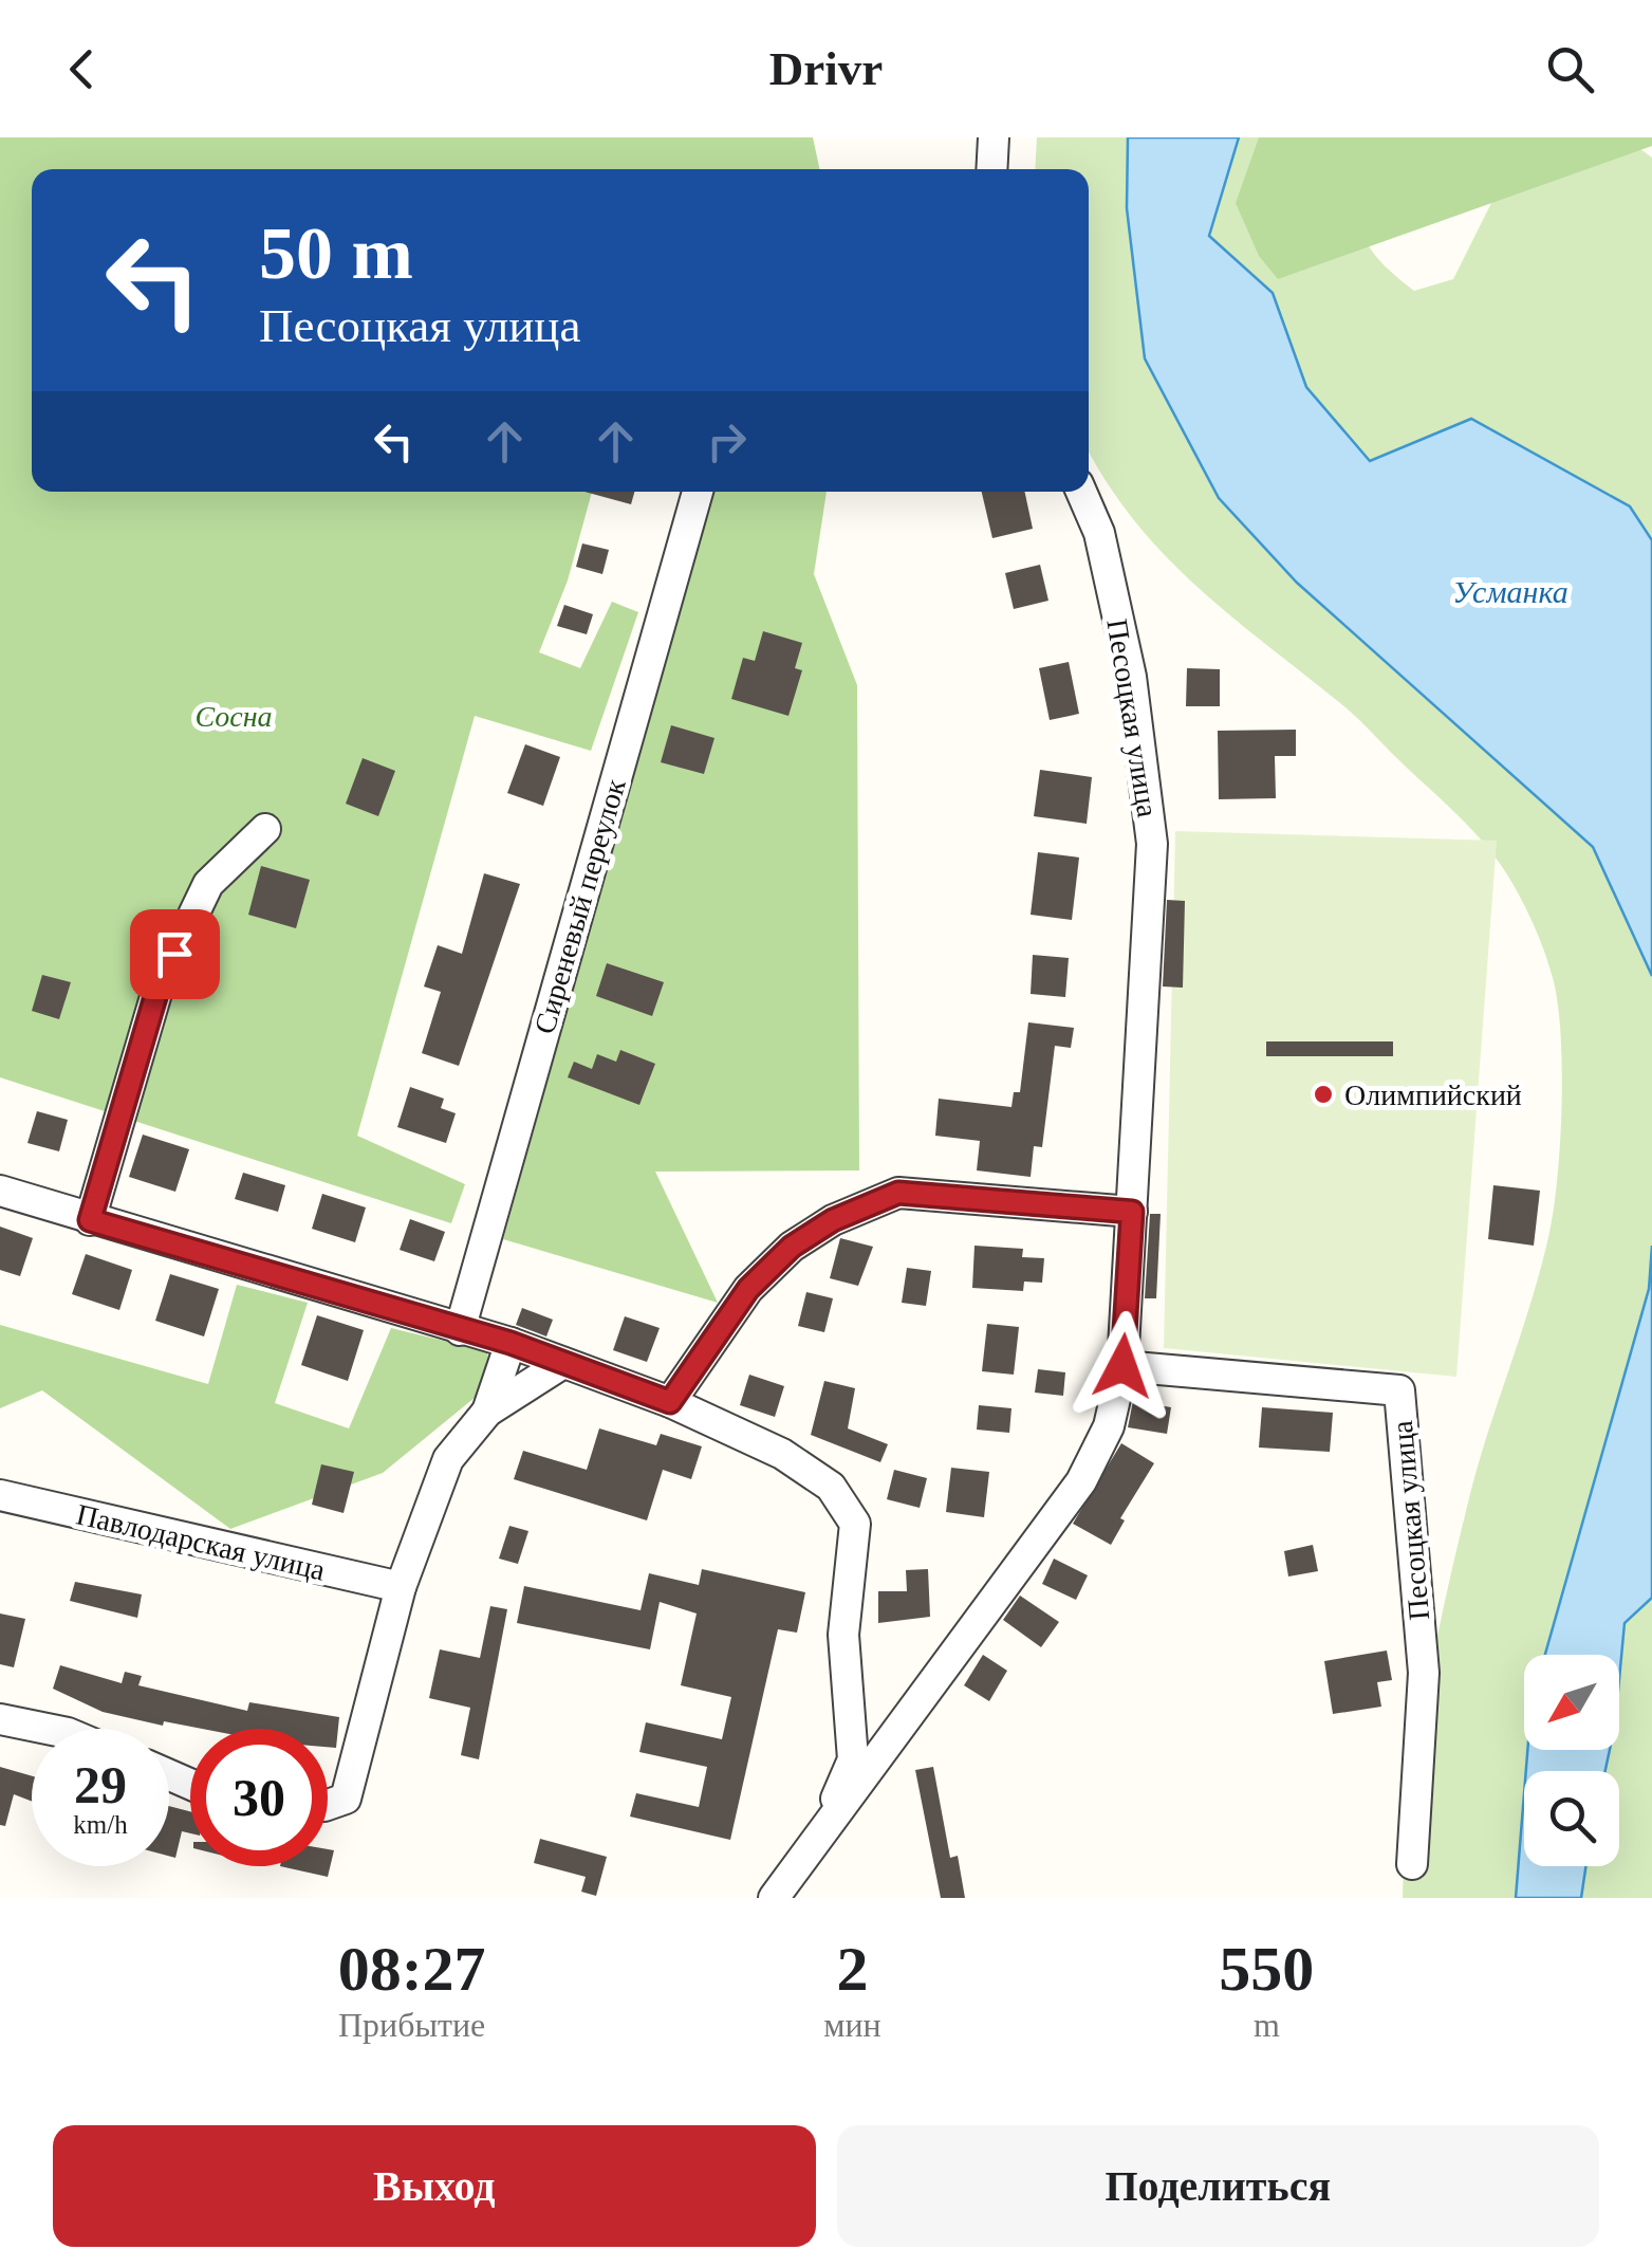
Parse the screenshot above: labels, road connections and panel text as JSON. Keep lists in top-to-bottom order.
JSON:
{
  "streets": {
    "street": ["Песоцкая улица", "Сиреневый переулок", "Павлодарская улица"]
  },
  "water": ["Усманка"],
  "parks": ["Сосна"],
  "places": ["Олимпийский"],
  "north": "bottom left",
  "page": {
    "header": "Drivr",
    "turn": ["50 m", "Песоцкая улица"],
    "speed": "29 km/h",
    "limit": "30",
    "eta": [
      "08:27",
      "Прибытие",
      "2",
      "мин",
      "550",
      "m"
    ],
    "buttons": ["Выход", "Поделиться"]
  }
}
